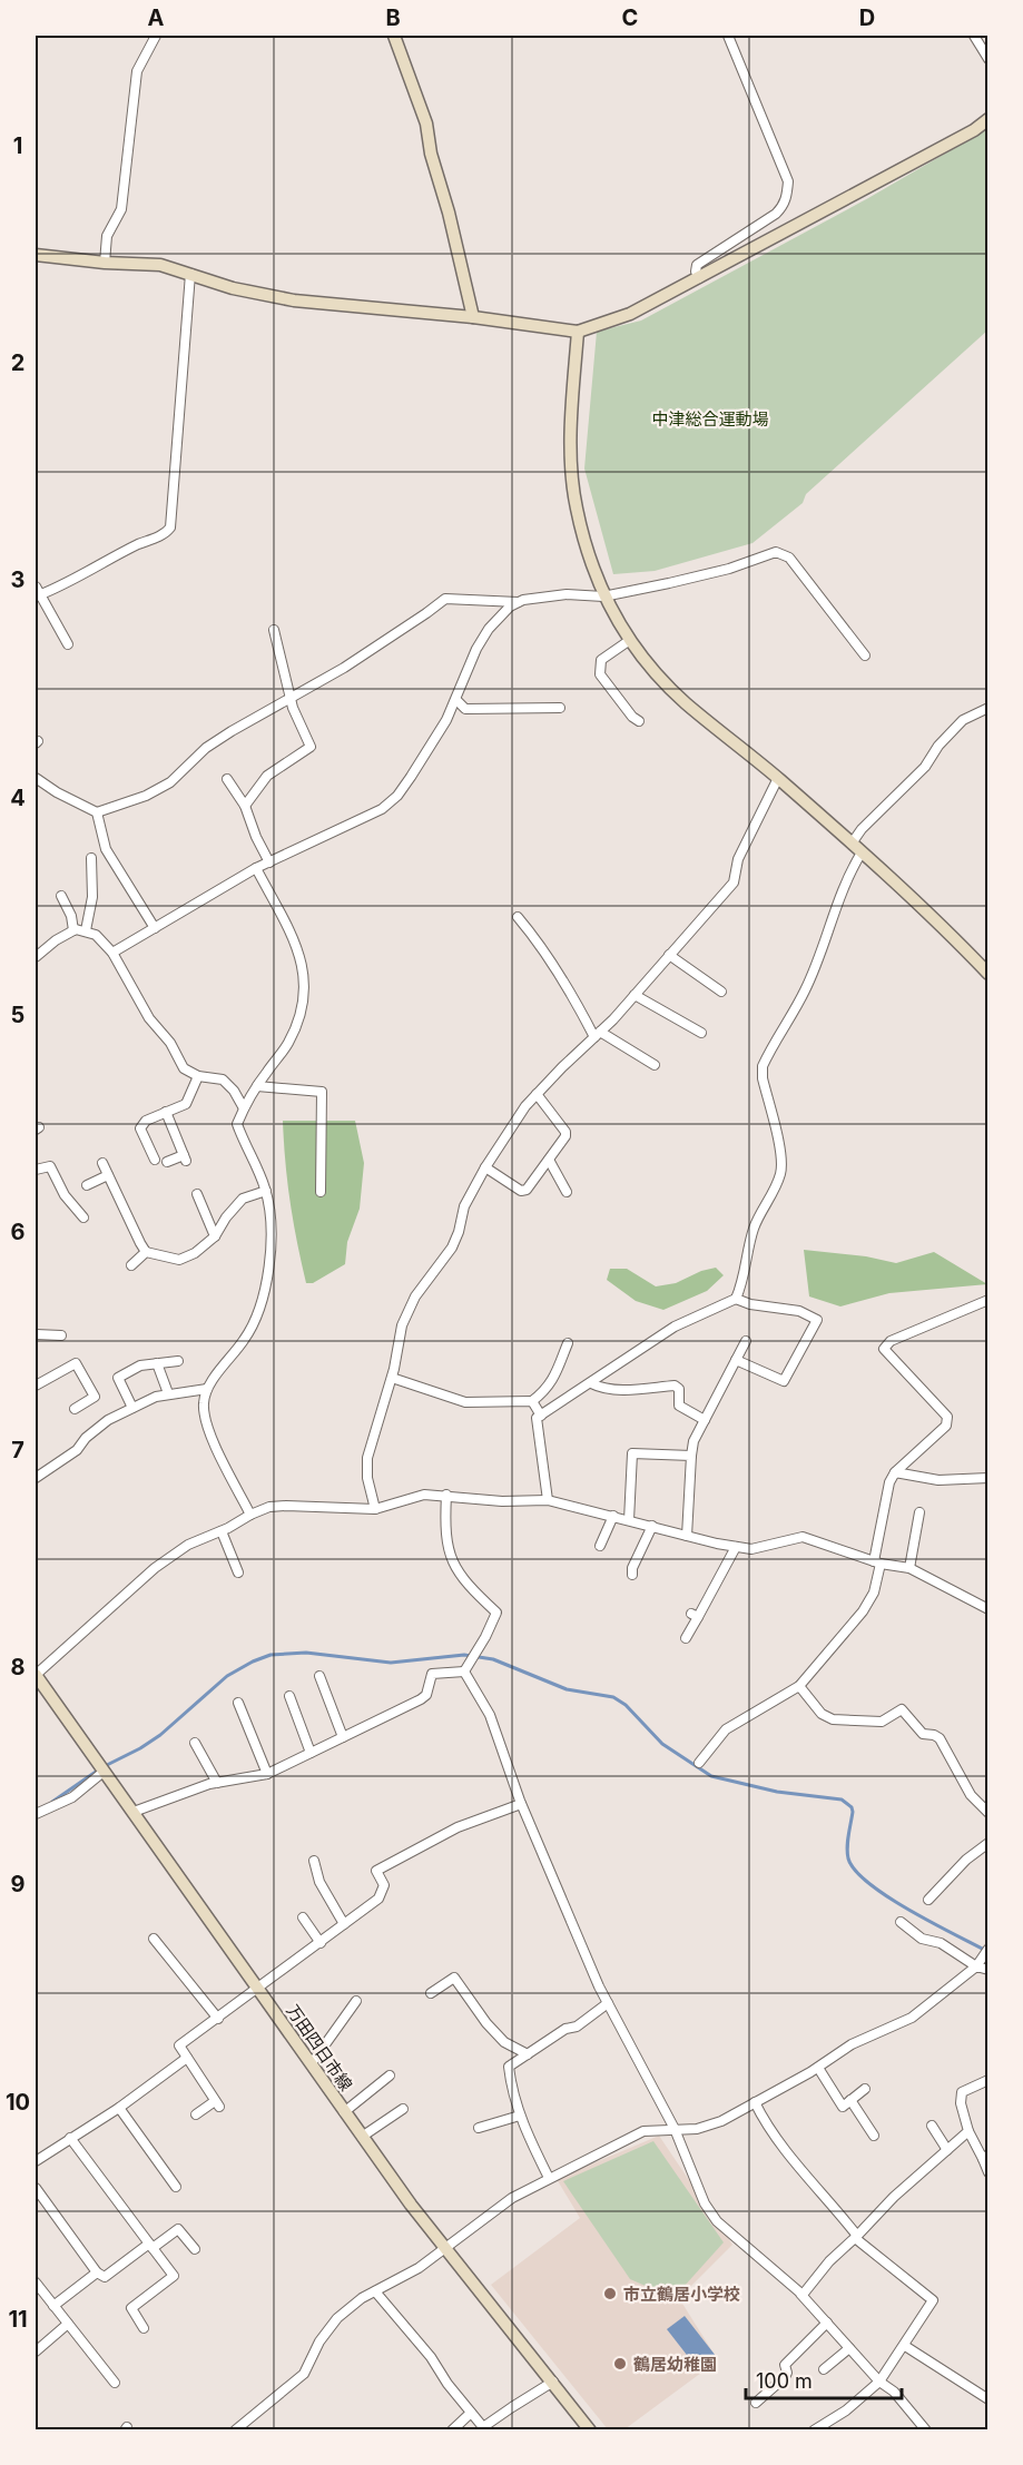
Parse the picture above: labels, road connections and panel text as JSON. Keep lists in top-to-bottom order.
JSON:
{
  "streets": {
    "street": ["万田四日市線"]
  },
  "parks": ["中津総合運動場"],
  "places": ["市立鶴居小学校", "鶴居幼稚園"],
  "scale_bar": "100 m",
  "grid": {
    "columns": [
      "A",
      "B",
      "C",
      "D"
    ],
    "rows": [
      "1",
      "2",
      "3",
      "4",
      "5",
      "6",
      "7",
      "8",
      "9",
      "10",
      "11"
    ]
  }
}
